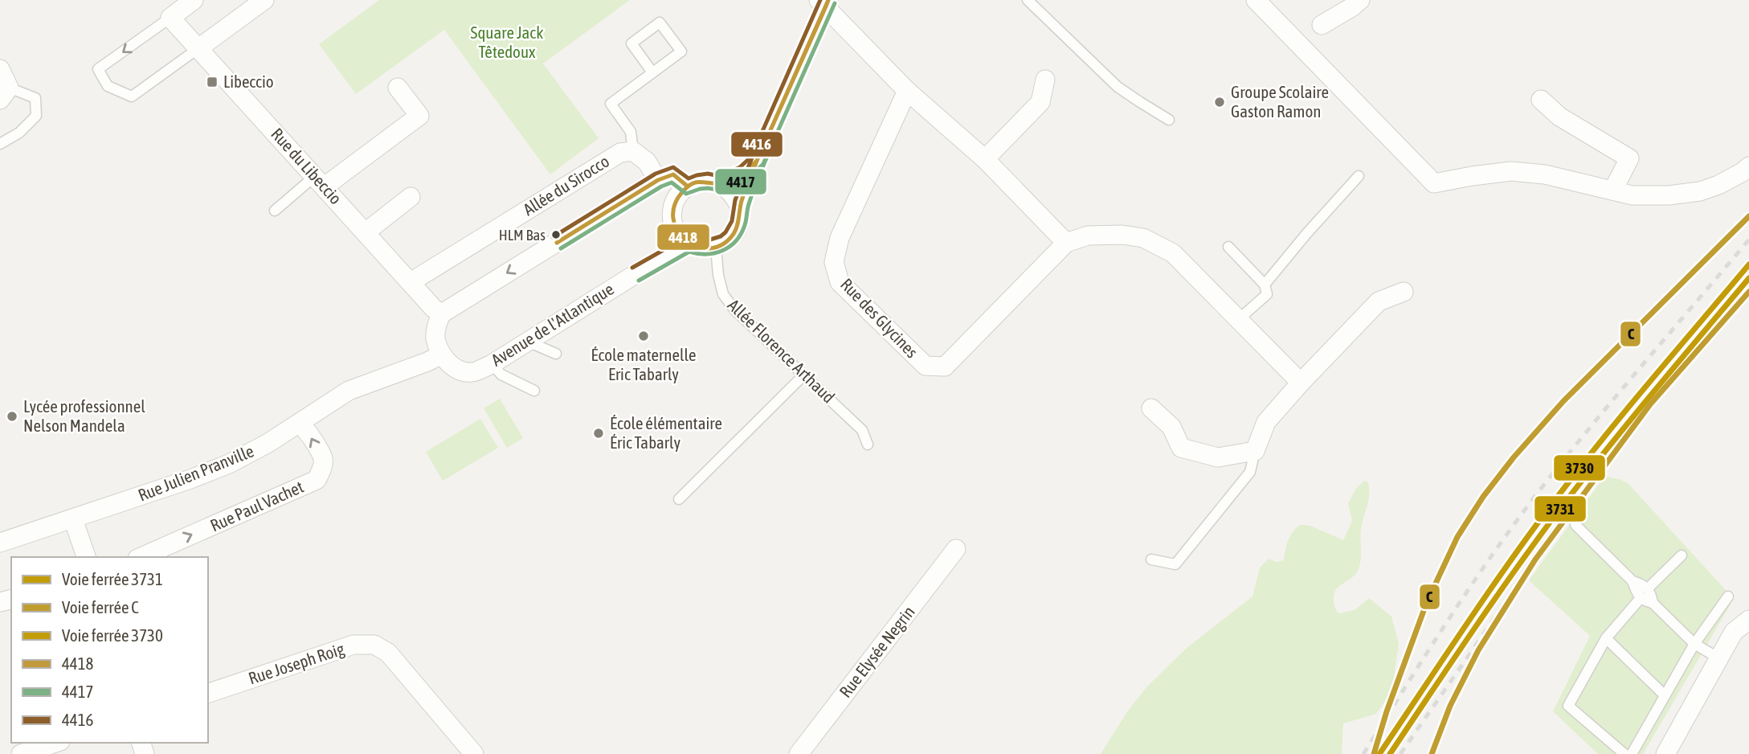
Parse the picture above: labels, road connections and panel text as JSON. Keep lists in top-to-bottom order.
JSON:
{
  "streets": {
    "street": [
      "Rue du Libeccio",
      "Allée du Sirocco",
      "Rue des Glycines",
      "Avenue de l'Atlantique",
      "Rue Julien Pranville",
      "Rue Paul Vachet",
      "Rue Elysée Negrin",
      "Rue Joseph Roig"
    ],
    "lane": ["Allée Florence Arthaud"]
  },
  "crossings": [
    ["Rue du Libeccio", "Allée du Sirocco"],
    ["Avenue de l'Atlantique", "Allée Florence Arthaud"],
    ["Avenue de l'Atlantique", "Rue Julien Pranville"],
    ["Rue Julien Pranville", "Rue Paul Vachet"]
  ],
  "one_way": ["Rue Paul Vachet"],
  "parks": ["Square Jack Têtedoux"],
  "places": {
    "transit": ["Libeccio"],
    "other": [
      "Groupe Scolaire Gaston Ramon",
      "HLM Bas",
      "École maternelle Eric Tabarly",
      "Lycée professionnel Nelson Mandela",
      "École élémentaire Éric Tabarly"
    ]
  },
  "lines": [
    "transit line 4418",
    "transit line 4416",
    "transit line 4417",
    "rail line C",
    "rail line 3730",
    "rail line 3731"
  ],
  "legend": [
    "Voie ferrée 3731",
    "Voie ferrée C",
    "Voie ferrée 3730",
    "4418",
    "4417",
    "4416"
  ]
}
